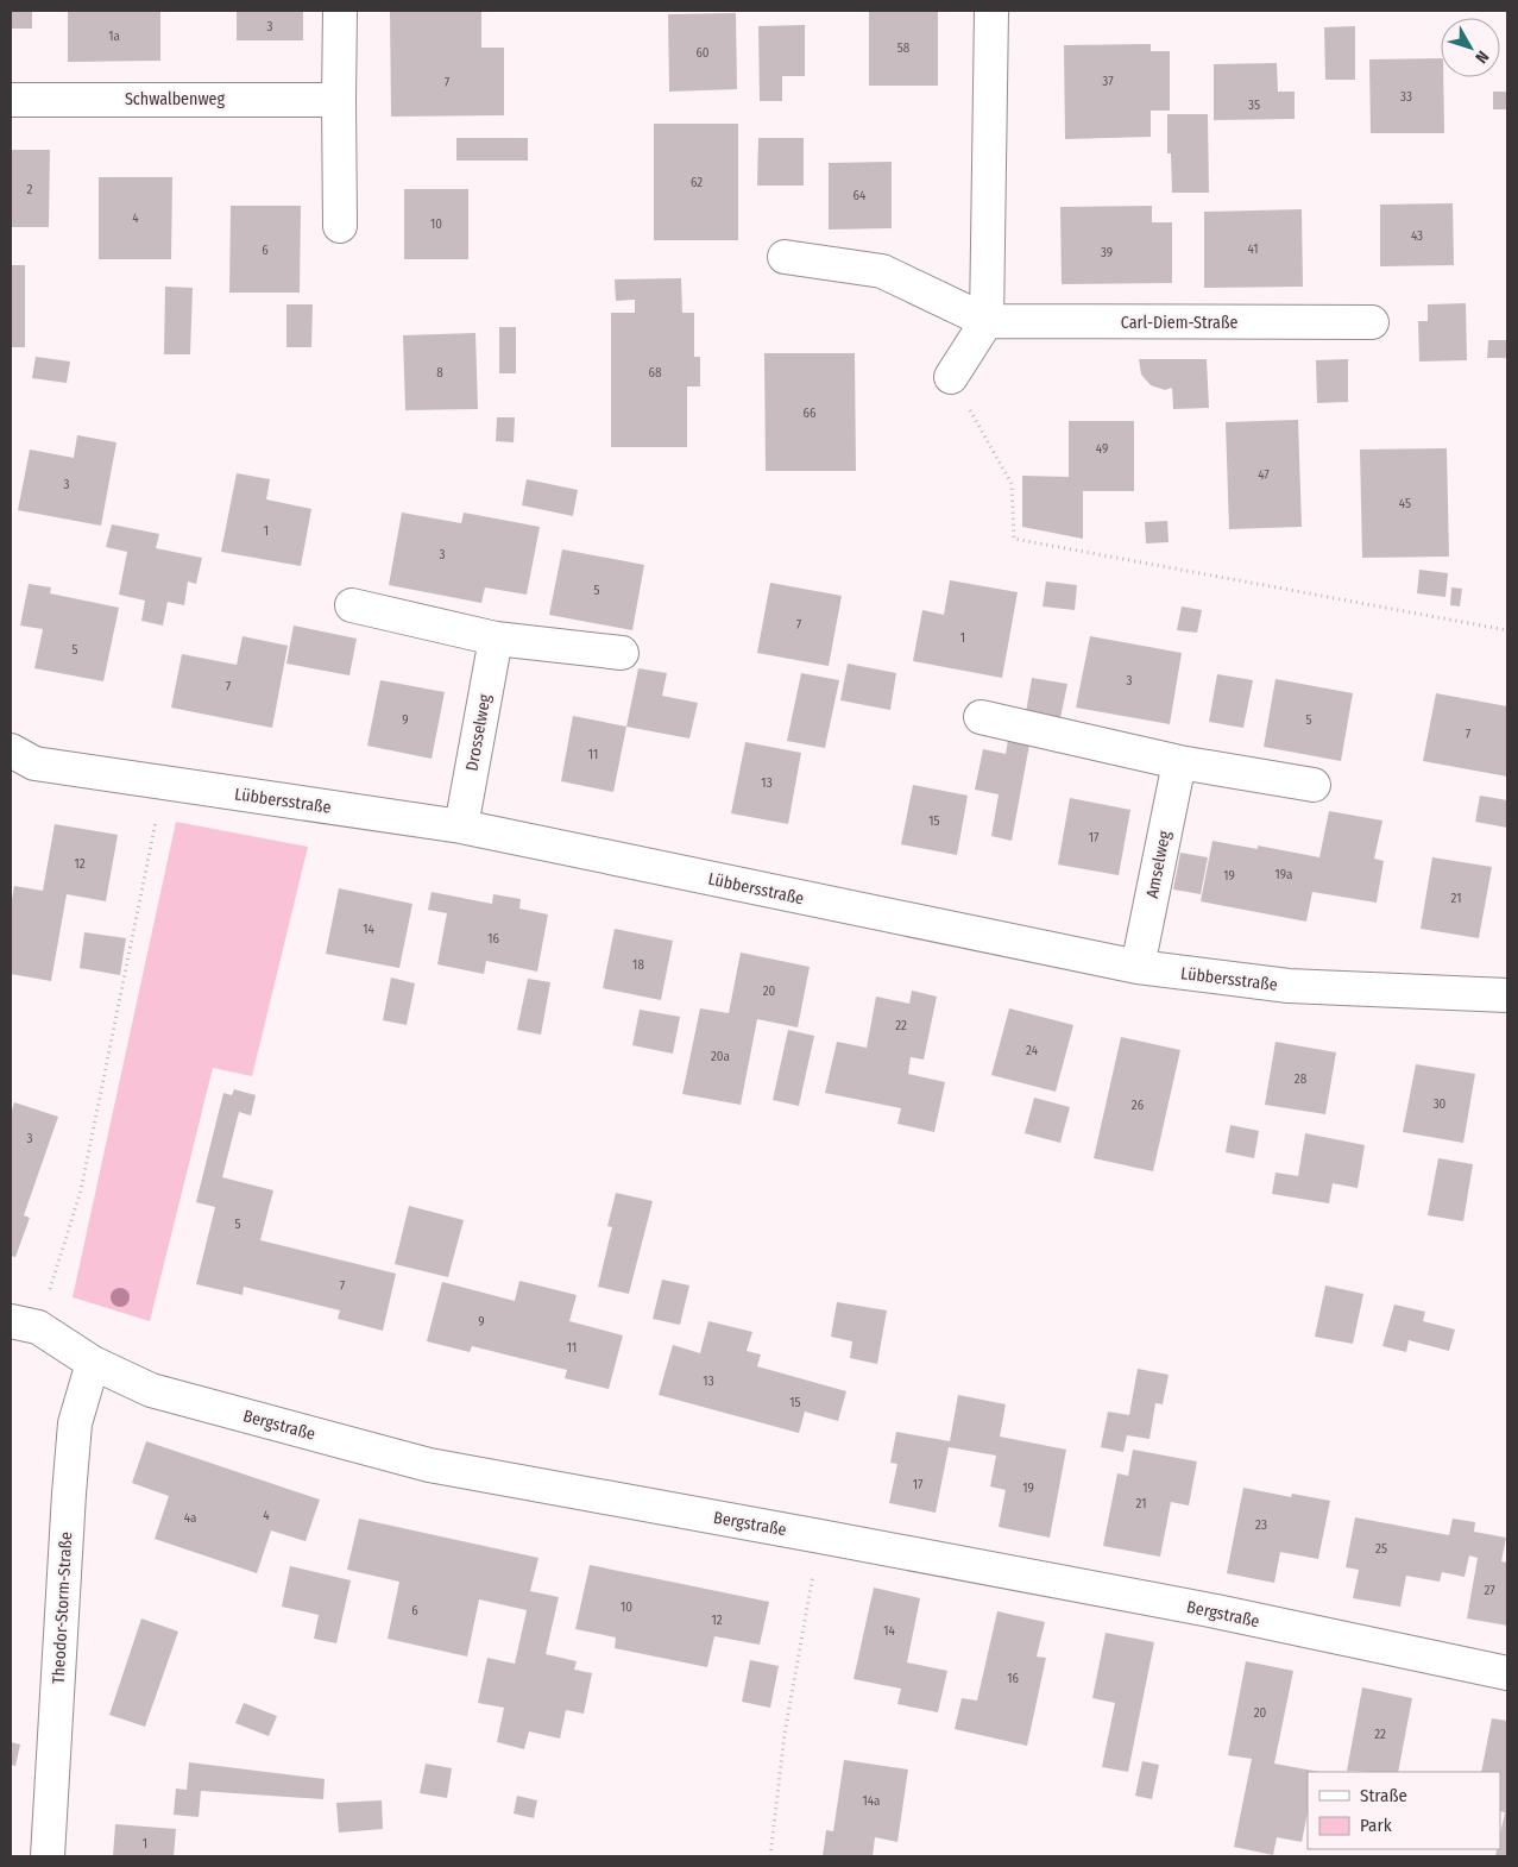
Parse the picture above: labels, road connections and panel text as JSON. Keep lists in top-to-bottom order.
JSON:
{
  "streets": {
    "street": [
      "Schwalbenweg",
      "Carl-Diem-Straße",
      "Drosselweg",
      "Lübbersstraße",
      "Amselweg",
      "Bergstraße",
      "Theodor-Storm-Straße"
    ]
  },
  "crossings": [
    ["Drosselweg", "Lübbersstraße"],
    ["Lübbersstraße", "Amselweg"],
    ["Bergstraße", "Theodor-Storm-Straße"]
  ],
  "house_numbers": [
    "3",
    "1a",
    "58",
    "60",
    "37",
    "7",
    "33",
    "35",
    "62",
    "2",
    "64",
    "4",
    "10",
    "43",
    "41",
    "6",
    "39",
    "8",
    "68",
    "66",
    "49",
    "47",
    "3",
    "45",
    "1",
    "3",
    "5",
    "7",
    "1",
    "5",
    "3",
    "7",
    "9",
    "5",
    "7",
    "11",
    "13",
    "15",
    "17",
    "12",
    "19a",
    "19",
    "21",
    "14",
    "16",
    "18",
    "20",
    "22",
    "24",
    "20a",
    "28",
    "30",
    "26",
    "3",
    "5",
    "7",
    "9",
    "11",
    "13",
    "15",
    "17",
    "19",
    "21",
    "4",
    "4a",
    "23",
    "25",
    "27",
    "10",
    "6",
    "12",
    "14",
    "16",
    "20",
    "22",
    "14a",
    "1"
  ],
  "legend": ["Straße", "Park"],
  "north": "bottom right"
}
